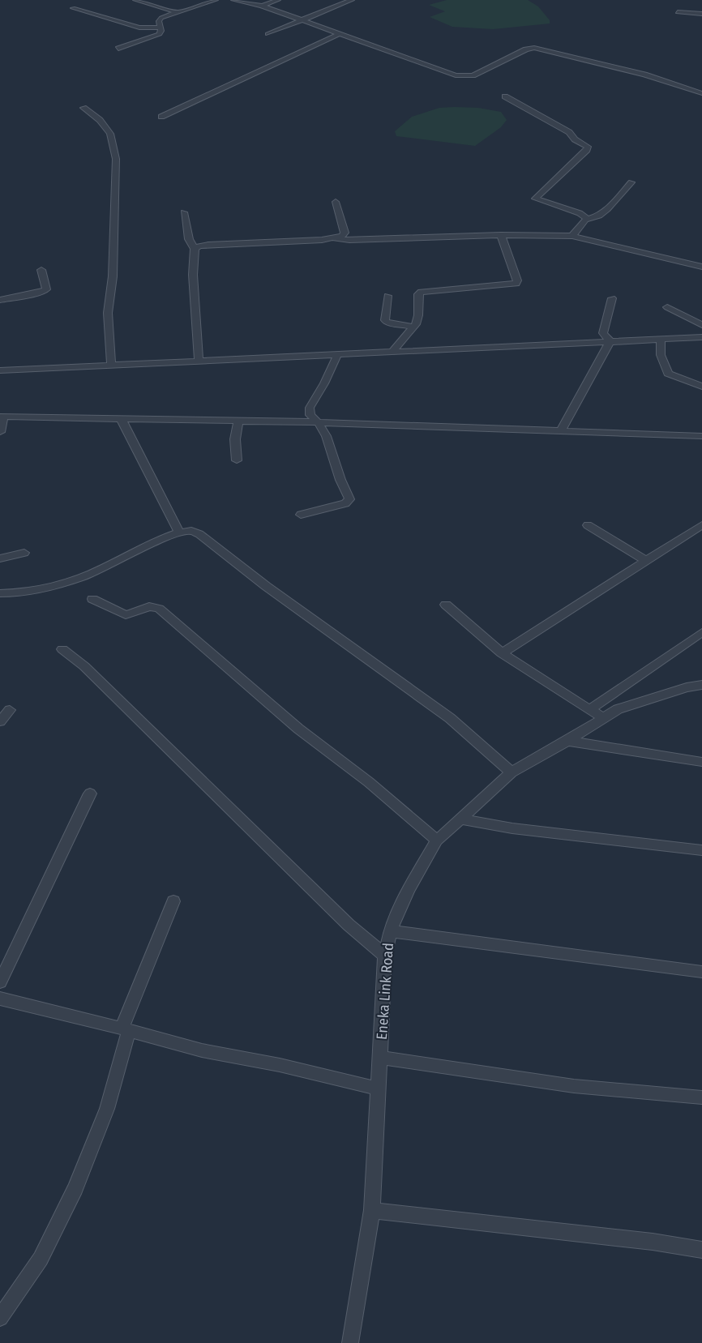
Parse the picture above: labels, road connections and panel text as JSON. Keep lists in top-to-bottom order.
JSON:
{
  "streets": {
    "street": ["Eneka Link Road"]
  }
}
